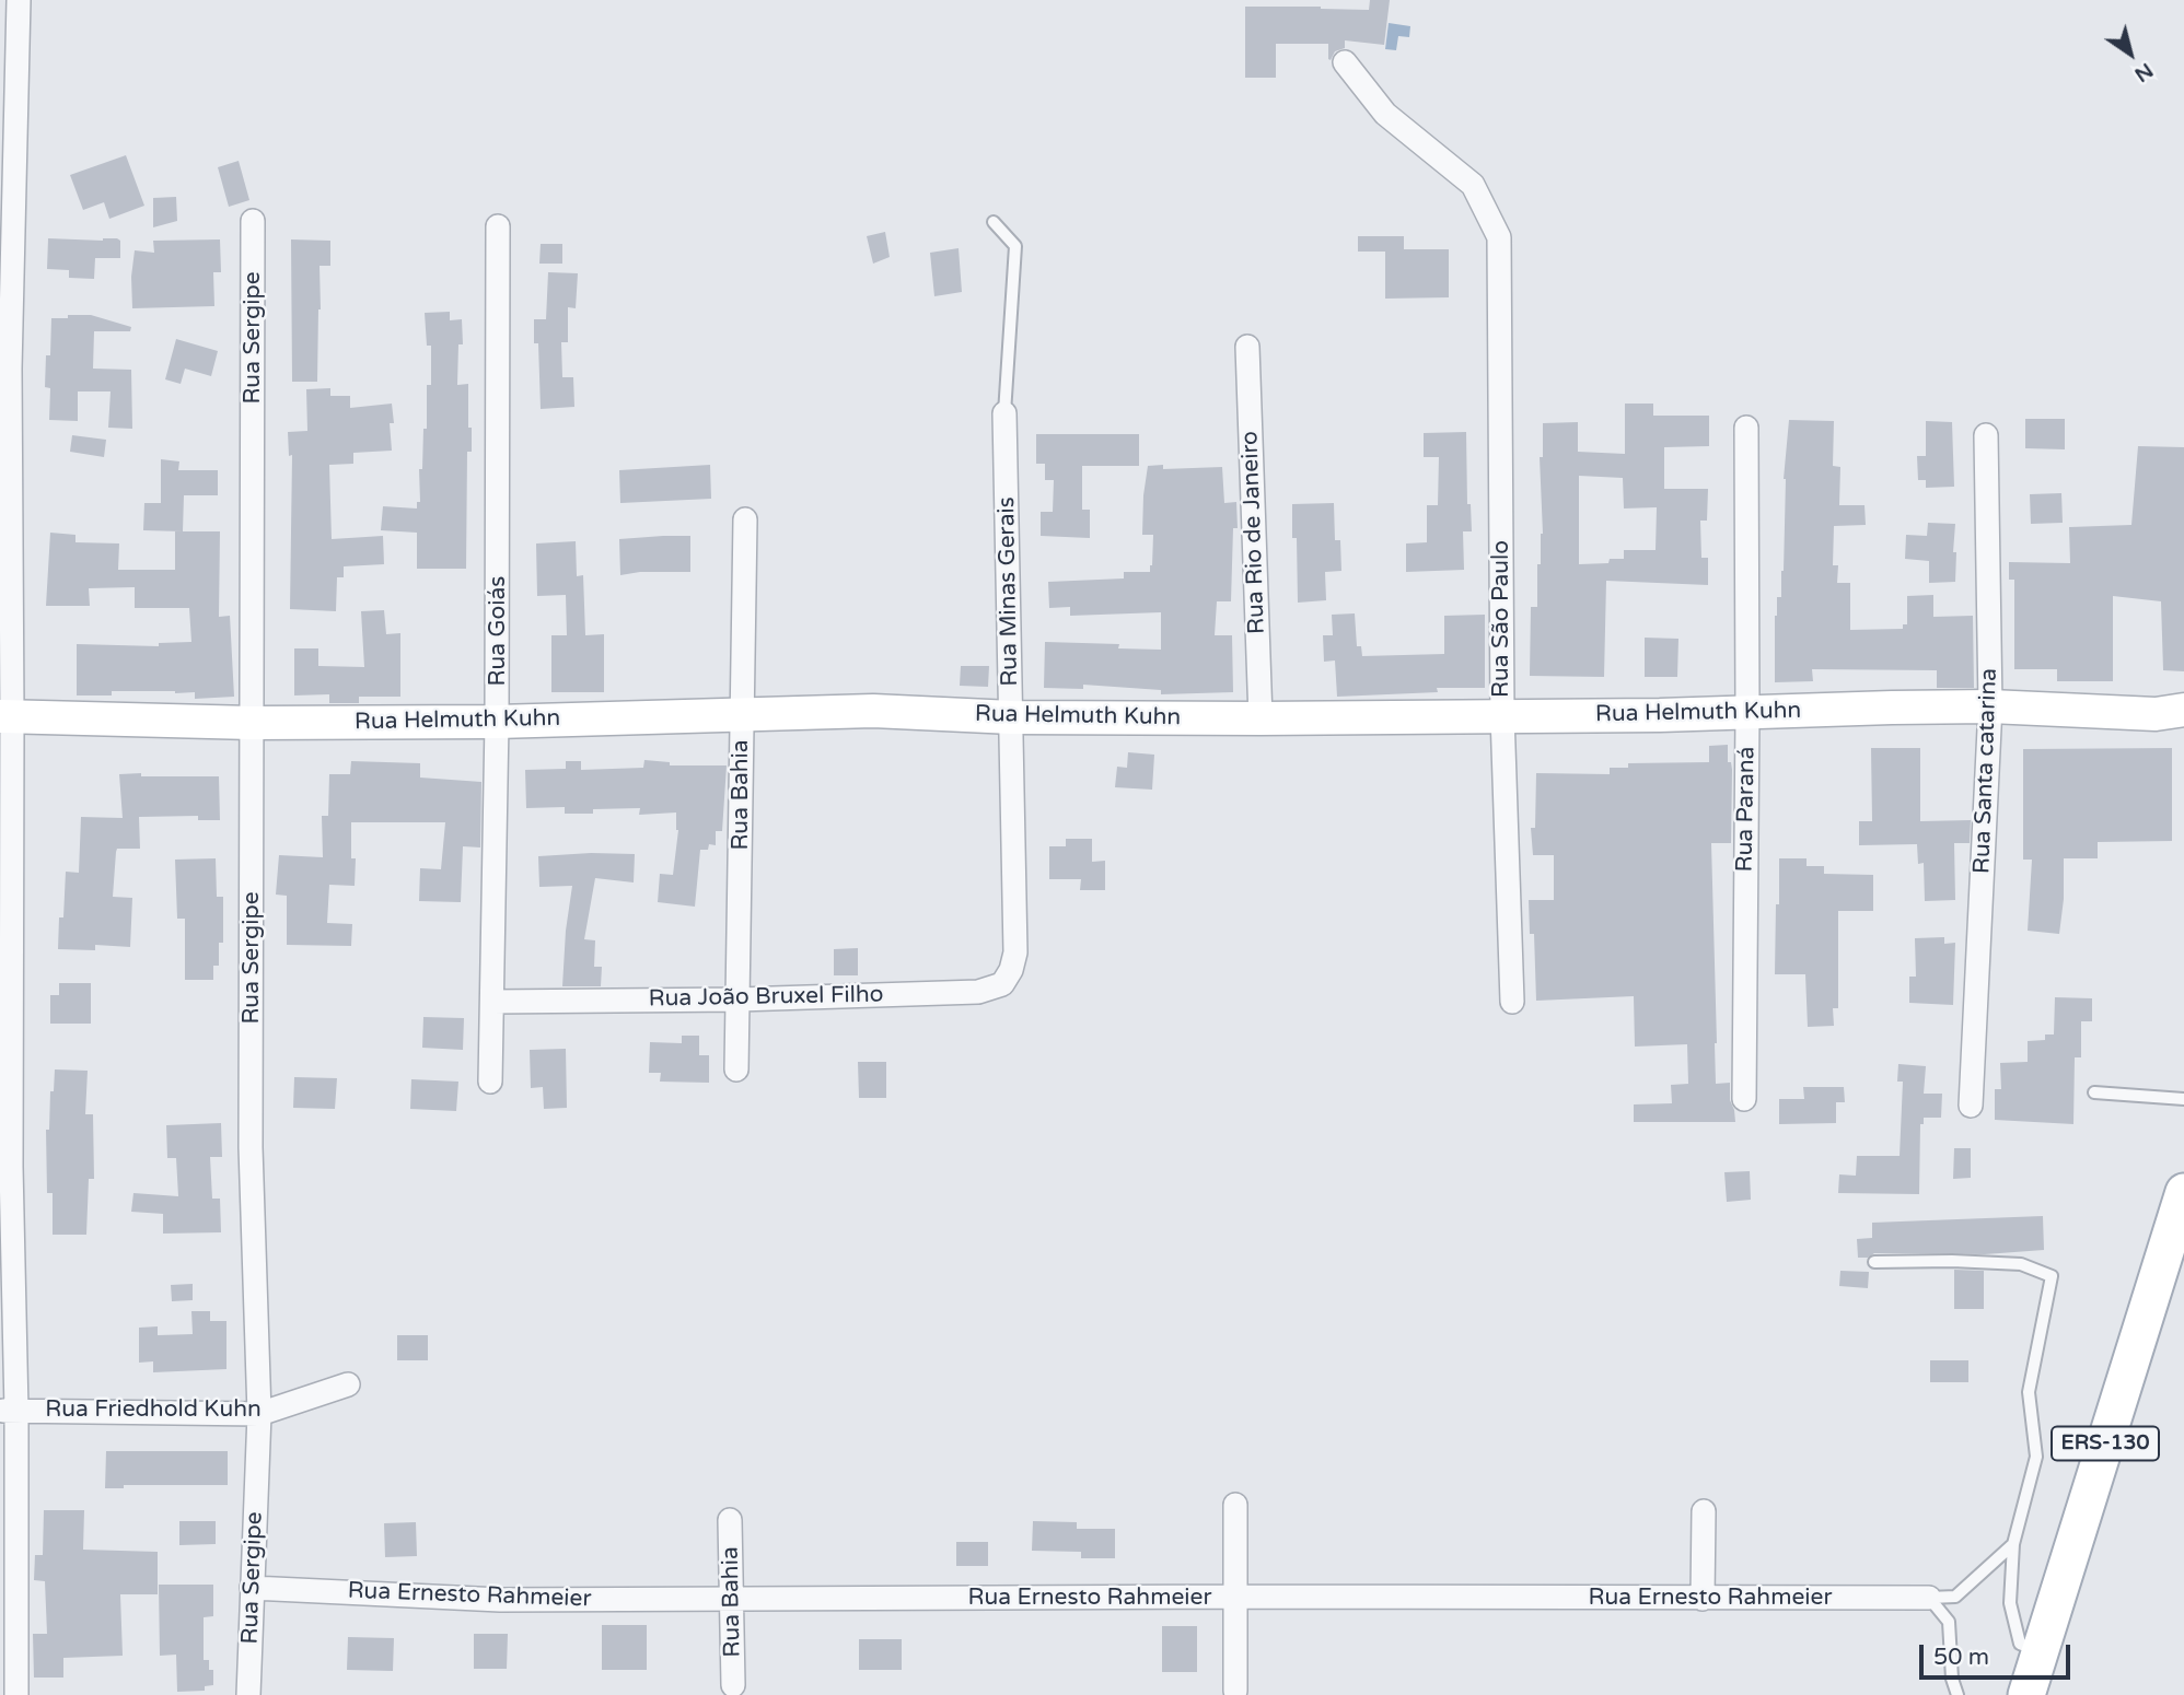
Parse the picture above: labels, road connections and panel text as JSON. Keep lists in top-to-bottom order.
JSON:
{
  "streets": {
    "main road": ["Rua Helmuth Kuhn", "ERS-130"],
    "street": [
      "Rua Sergipe",
      "Rua Rio de Janeiro",
      "Rua Minas Gerais",
      "Rua São Paulo",
      "Rua Goiás",
      "Rua Santa catarina",
      "Rua Bahia",
      "Rua Paraná",
      "Rua João Bruxel Filho",
      "Rua Friedhold Kuhn",
      "Rua Ernesto Rahmeier"
    ]
  },
  "crossings": [
    ["Rua Sergipe", "Rua Helmuth Kuhn"],
    ["Rua Sergipe", "Rua Friedhold Kuhn"],
    ["Rua Sergipe", "Rua Ernesto Rahmeier"],
    ["Rua Rio de Janeiro", "Rua Helmuth Kuhn"],
    ["Rua Minas Gerais", "Rua Helmuth Kuhn"],
    ["Rua Minas Gerais", "Rua João Bruxel Filho"],
    ["Rua São Paulo", "Rua Helmuth Kuhn"],
    ["Rua Goiás", "Rua Helmuth Kuhn"],
    ["Rua Goiás", "Rua João Bruxel Filho"],
    ["Rua Helmuth Kuhn", "Rua Santa catarina"],
    ["Rua Helmuth Kuhn", "Rua Bahia"],
    ["Rua Helmuth Kuhn", "Rua Paraná"],
    ["Rua Bahia", "Rua João Bruxel Filho"],
    ["Rua Bahia", "Rua Ernesto Rahmeier"]
  ],
  "scale_bar": "50 m",
  "north": "bottom right"
}
